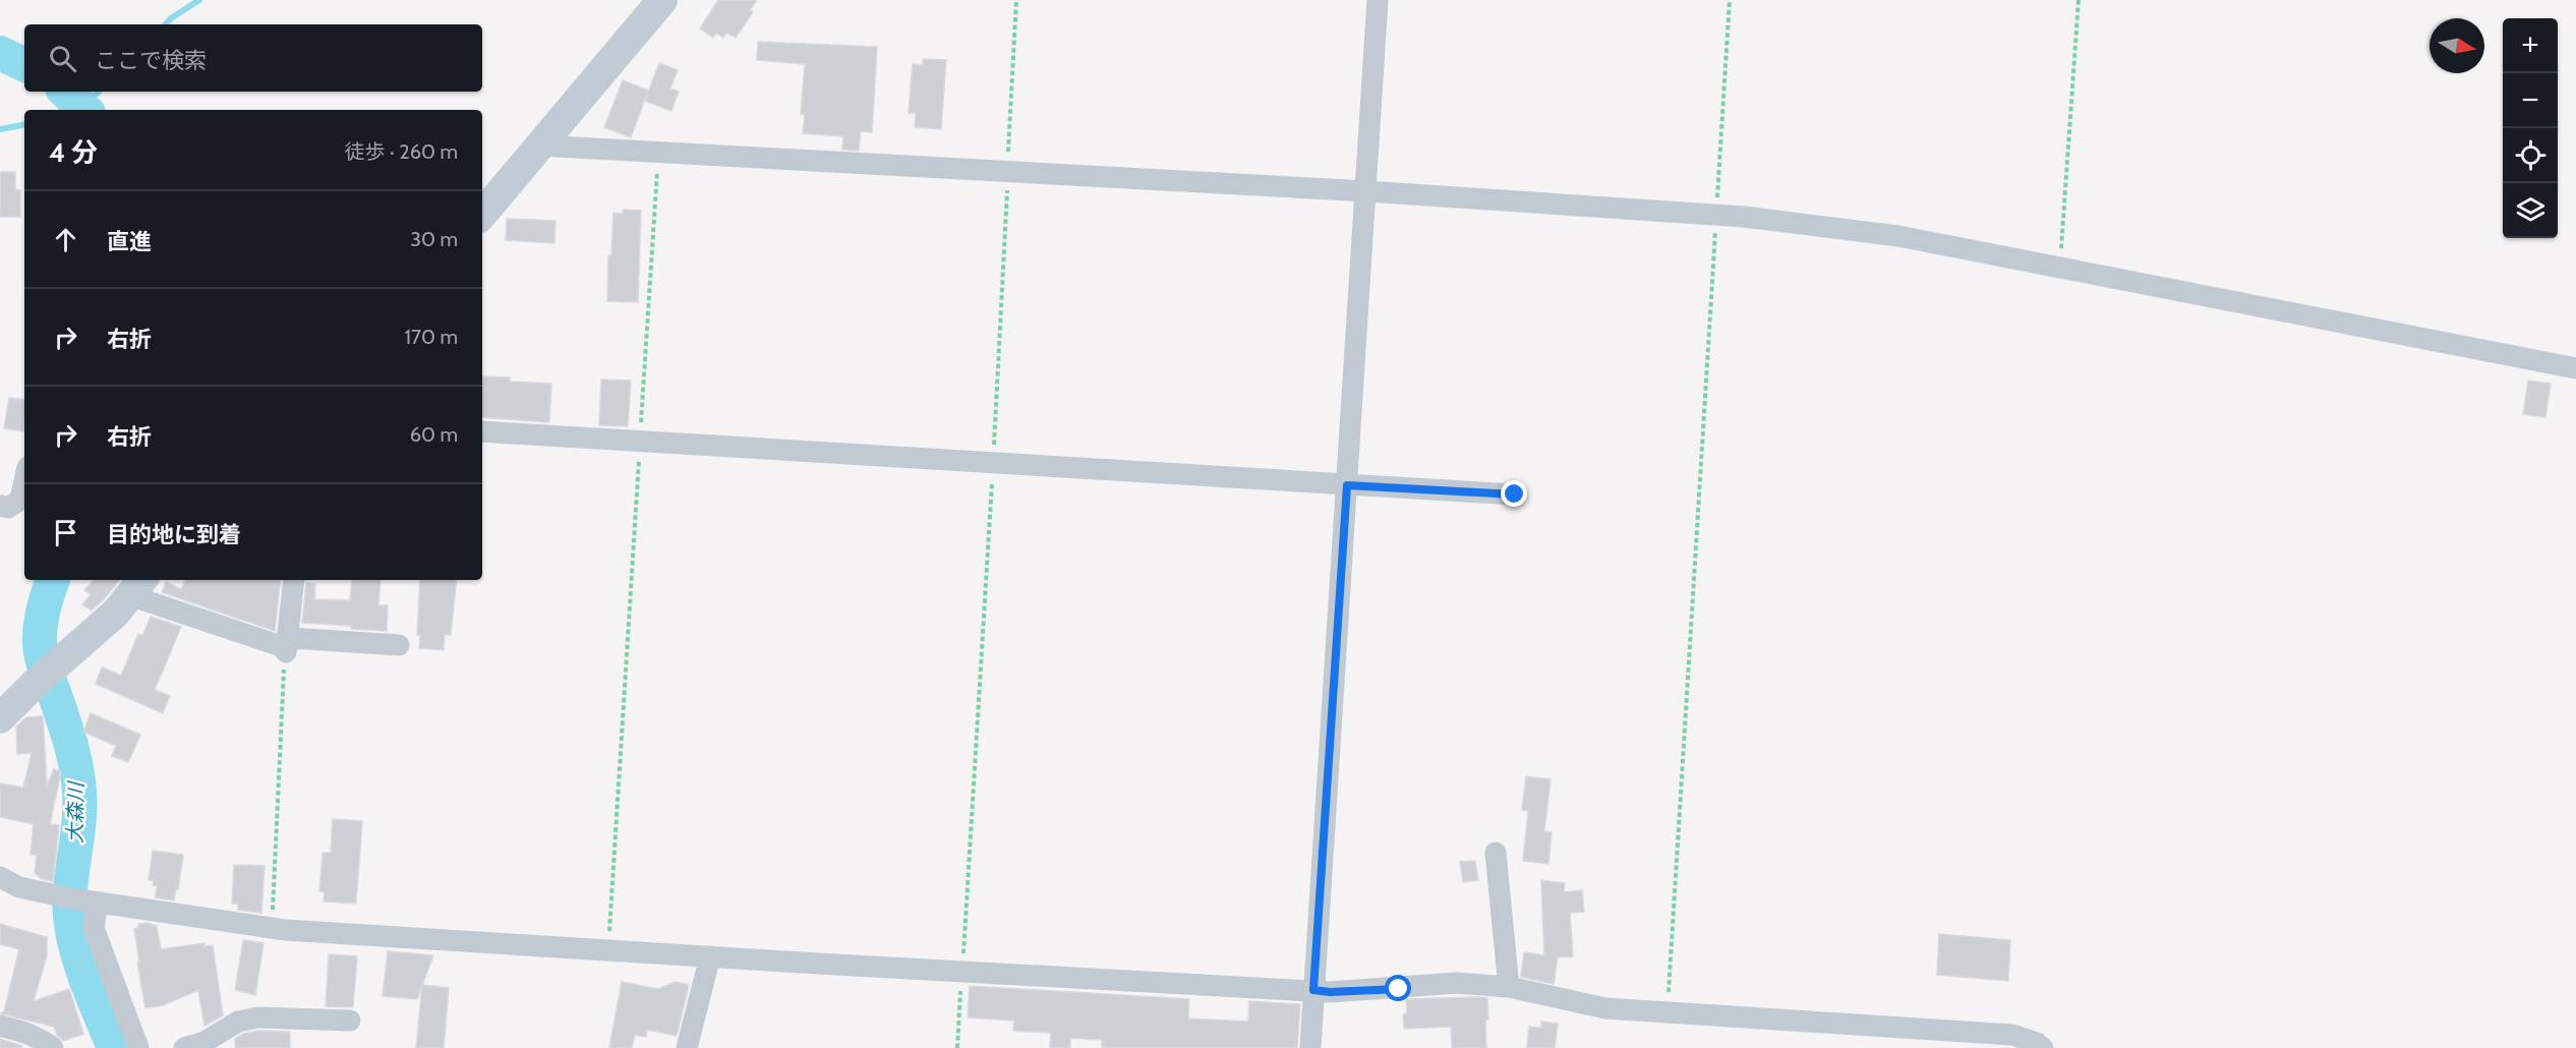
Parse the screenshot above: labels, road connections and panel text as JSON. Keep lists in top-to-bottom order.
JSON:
{
  "water": ["大森川"],
  "north": "right",
  "page": {
    "map_buttons": ["+", "−"],
    "search": "ここで検索",
    "heading": ["4 分", "徒歩 · 260 m"],
    "list": [
      ["直進", "30 m"],
      ["右折", "170 m"],
      ["右折", "60 m"],
      "目的地に到着"
    ]
  }
}
